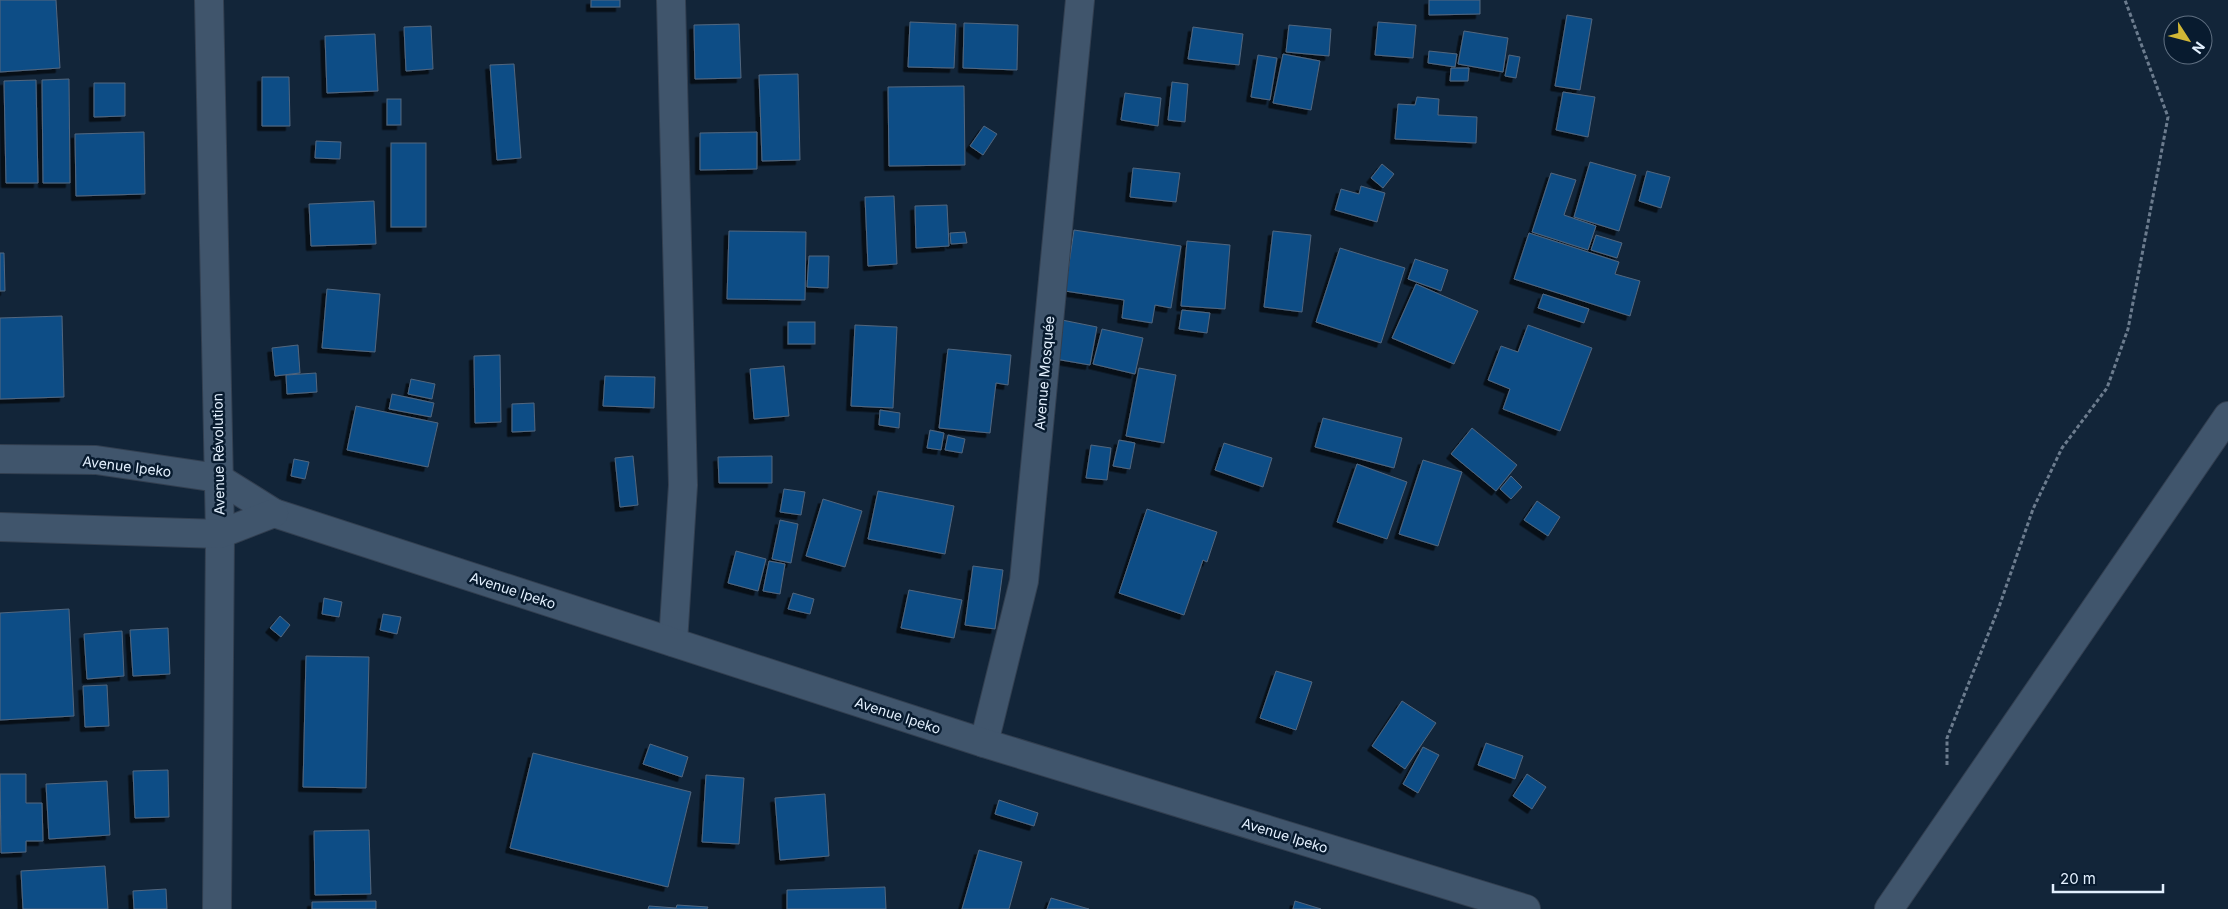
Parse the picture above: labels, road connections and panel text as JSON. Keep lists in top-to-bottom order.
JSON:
{
  "streets": {
    "street": ["Avenue Mosquée", "Avenue Révolution", "Avenue Ipeko"]
  },
  "crossings": [
    ["Avenue Mosquée", "Avenue Ipeko"],
    ["Avenue Révolution", "Avenue Ipeko"]
  ],
  "scale_bar": "20 m",
  "north": "bottom right"
}
